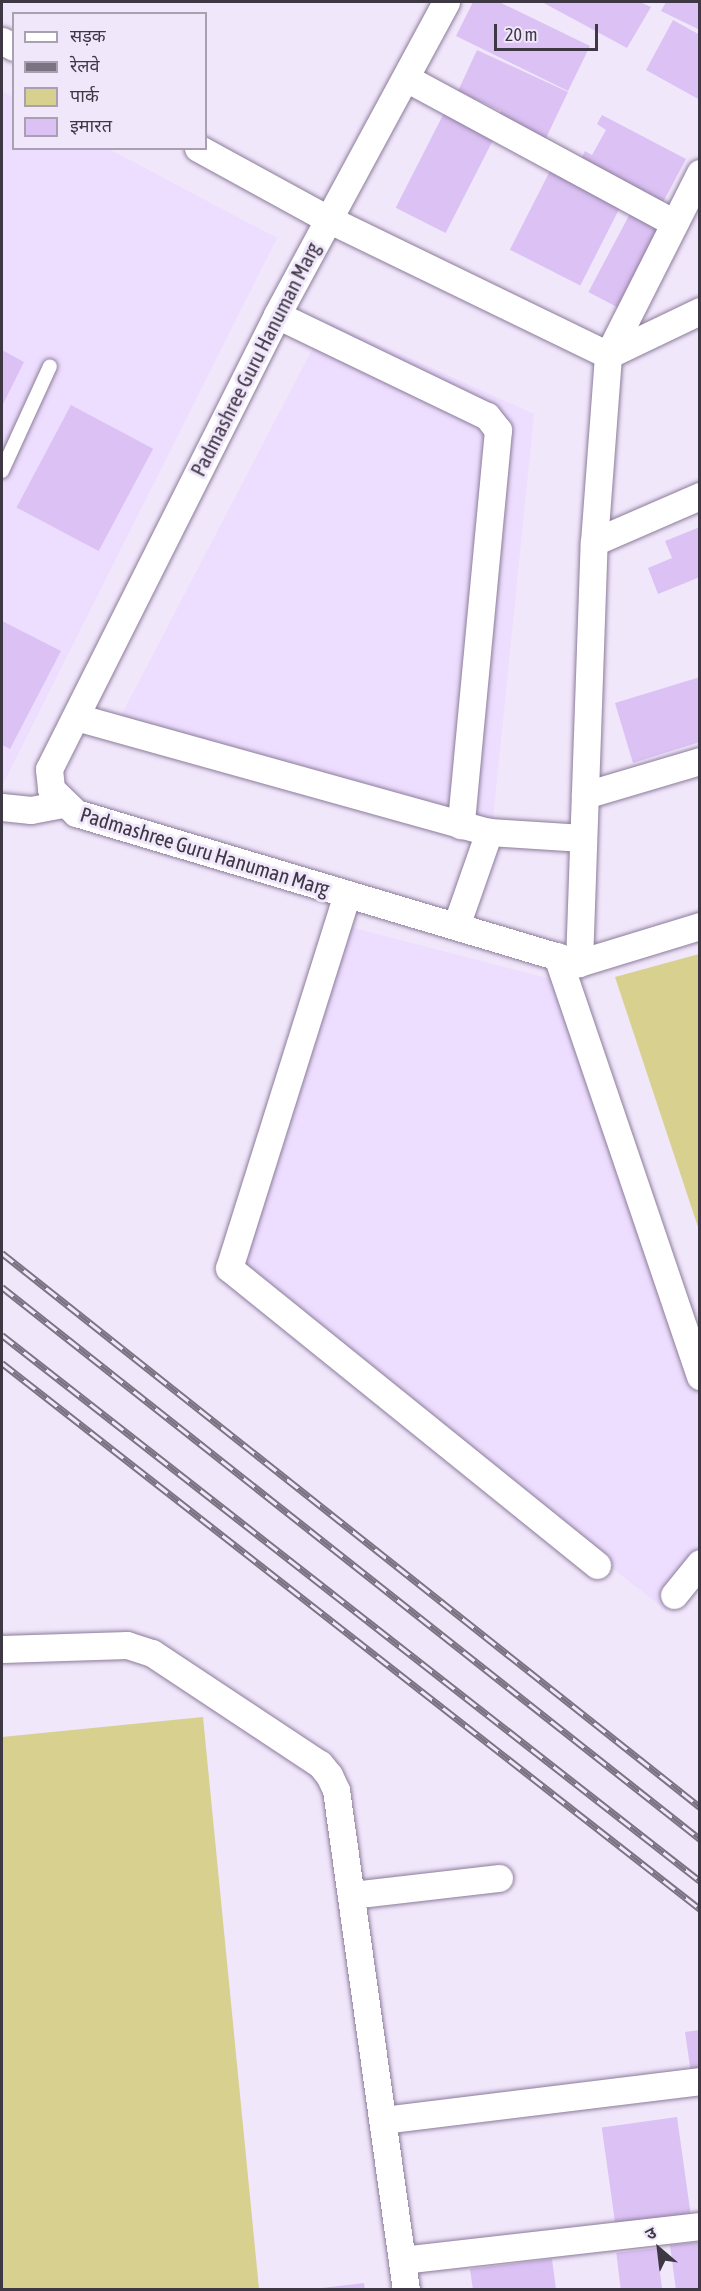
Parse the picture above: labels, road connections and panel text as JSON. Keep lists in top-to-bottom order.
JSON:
{
  "streets": {
    "street": ["Padmashree Guru Hanuman Marg"]
  },
  "legend": [
    "सड़क",
    "रेलवे",
    "पार्क",
    "इमारत"
  ],
  "scale_bar": "20 m",
  "north": "top left"
}
